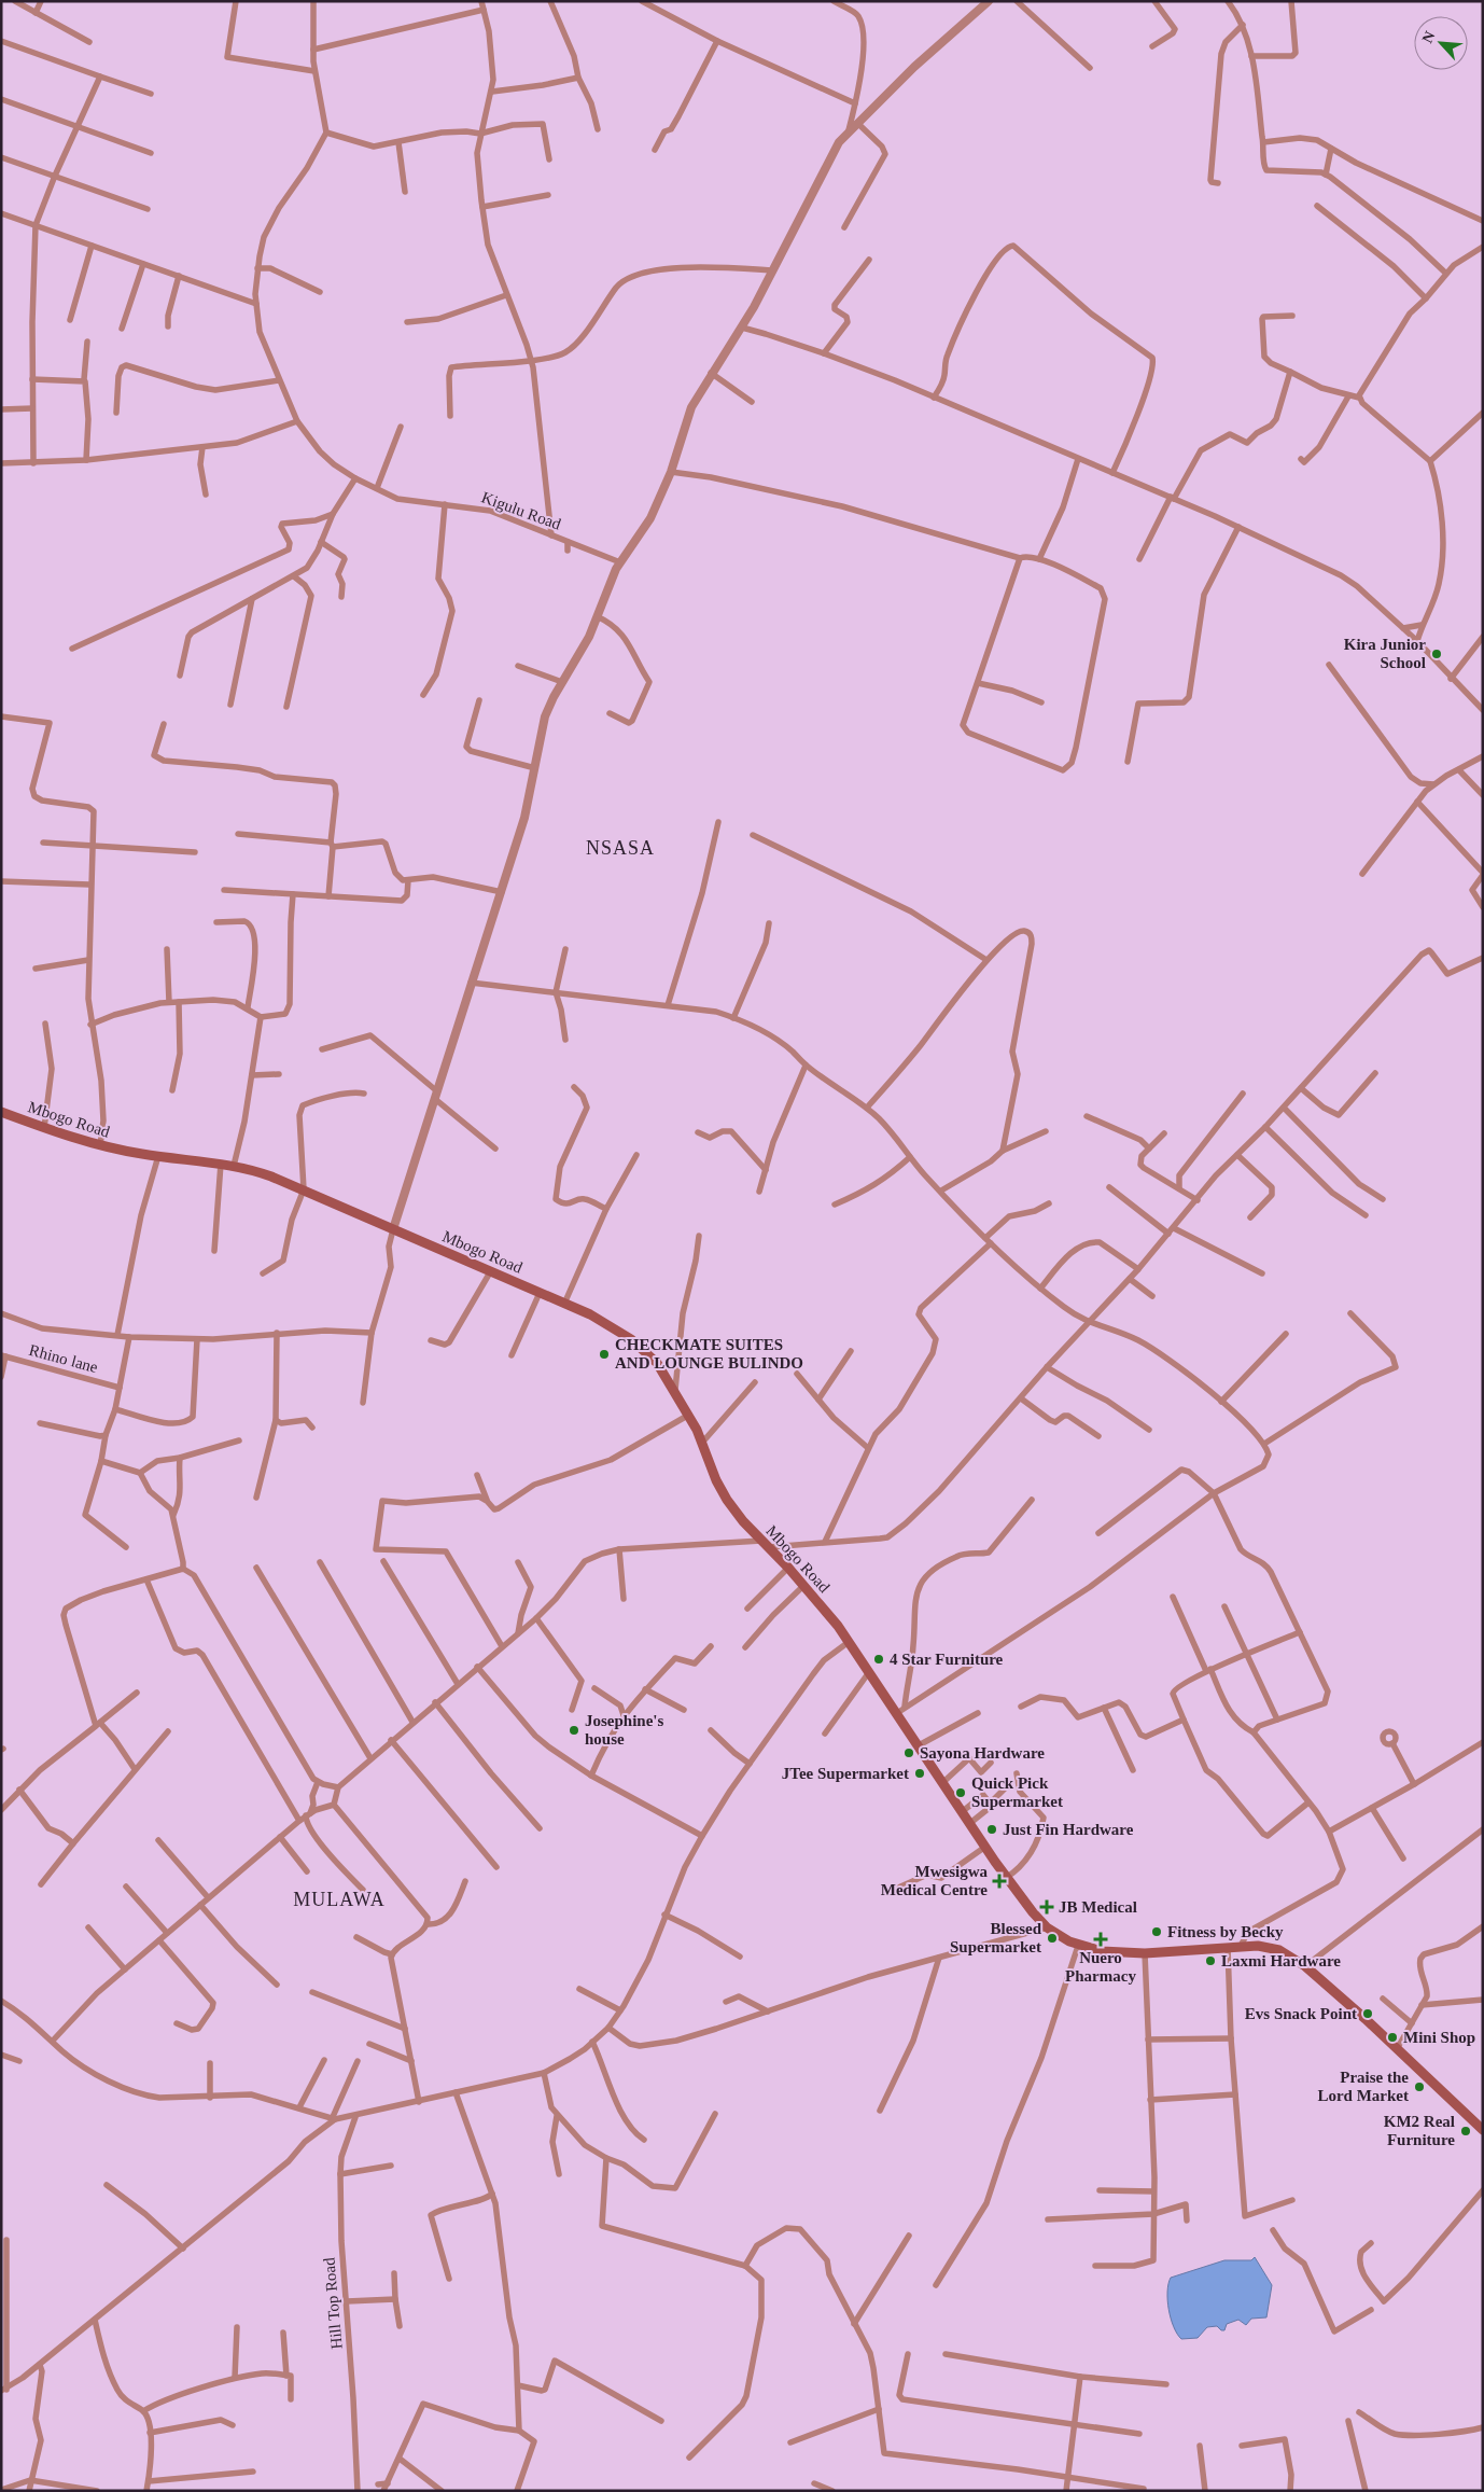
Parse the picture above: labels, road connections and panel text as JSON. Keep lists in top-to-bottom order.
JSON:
{
  "streets": {
    "main road": ["Mbogo Road"],
    "street": ["Kigulu Road", "Rhino lane", "Hill Top Road"]
  },
  "districts": ["NSASA", "MULAWA"],
  "places": {
    "other": [
      "Kira Junior School",
      "CHECKMATE SUITES AND LOUNGE BULINDO",
      "4 Star Furniture",
      "Josephine's house",
      "Sayona Hardware",
      "JTee Supermarket",
      "Quick Pick Supermarket",
      "Just Fin Hardware",
      "Fitness by Becky",
      "Blessed Supermarket",
      "Laxmi Hardware",
      "Evs Snack Point",
      "Mini Shop",
      "Praise the Lord Market",
      "KM2 Real Furniture"
    ],
    "health": ["Mwesigwa Medical Centre", "JB Medical", "Nuero Pharmacy"]
  },
  "north": "top left"
}
